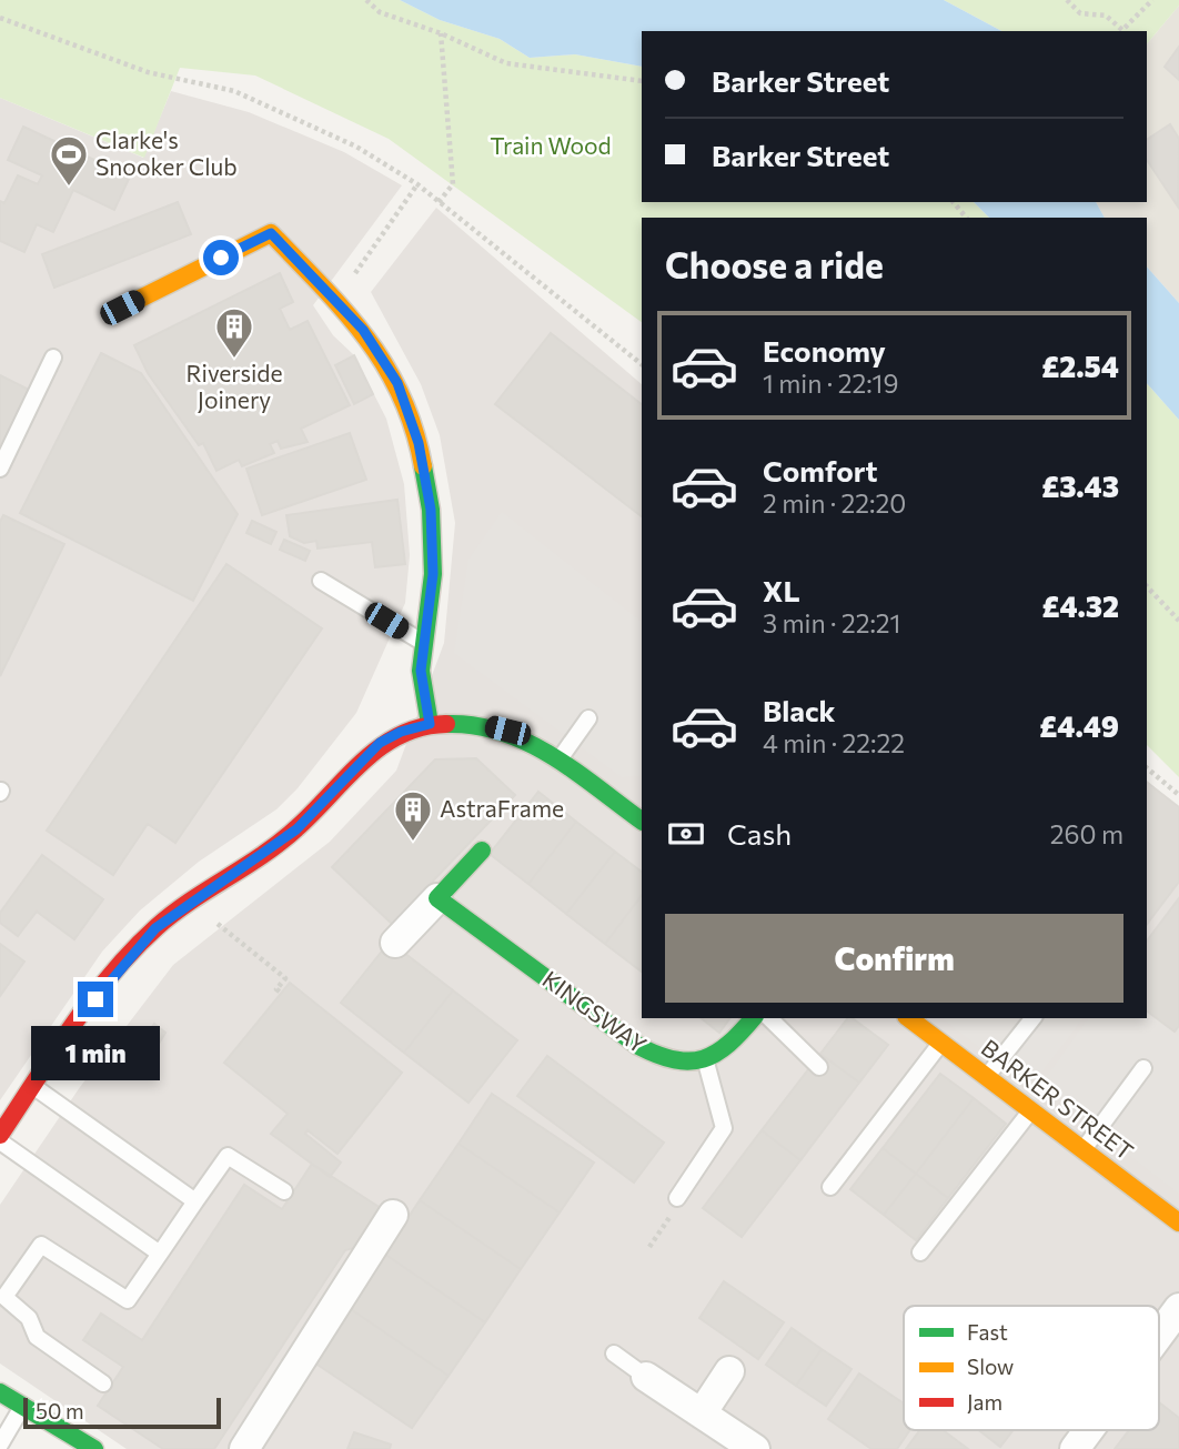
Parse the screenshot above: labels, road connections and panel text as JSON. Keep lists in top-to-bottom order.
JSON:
{
  "streets": {
    "street": ["KINGSWAY", "BARKER STREET"]
  },
  "parks": ["Train Wood"],
  "places": {
    "sports": ["Clarke's Snooker Club"],
    "building": ["Riverside Joinery", "AstraFrame"]
  },
  "legend": ["Fast", "Slow", "Jam"],
  "scale_bar": "50 m",
  "page": {
    "banner": ["Barker Street", "Barker Street"],
    "heading": "Choose a ride",
    "list": [
      {
        "name": "Economy",
        "note": "1 min · 22:19",
        "value": "£2.54"
      },
      {
        "name": "Comfort",
        "note": "2 min · 22:20",
        "value": "£3.43"
      },
      {
        "name": "XL",
        "note": "3 min · 22:21",
        "value": "£4.32"
      },
      {
        "name": "Black",
        "note": "4 min · 22:22",
        "value": "£4.49"
      }
    ],
    "pay": ["Cash", "260 m"],
    "buttons": "Confirm",
    "bubble": "1 min",
    "scale": "50 m"
  }
}
